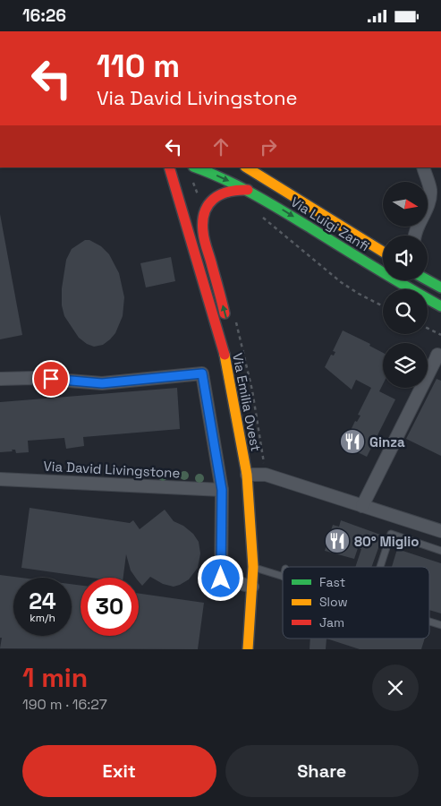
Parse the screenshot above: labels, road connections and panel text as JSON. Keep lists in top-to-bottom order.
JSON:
{
  "streets": {
    "street": ["Via Luigi Zanfi", "Via Emilia Ovest", "Via David Livingstone"]
  },
  "places": {
    "restaurant": ["Ginza", "80° Miglio"]
  },
  "legend": ["Fast", "Slow", "Jam"],
  "north": "right",
  "page": {
    "status": "16:26",
    "turn": ["110 m", "Via David Livingstone"],
    "speed": "24 km/h",
    "limit": "30",
    "heading": ["1 min", "190 m · 16:27"],
    "buttons": ["Exit", "Share"]
  }
}
